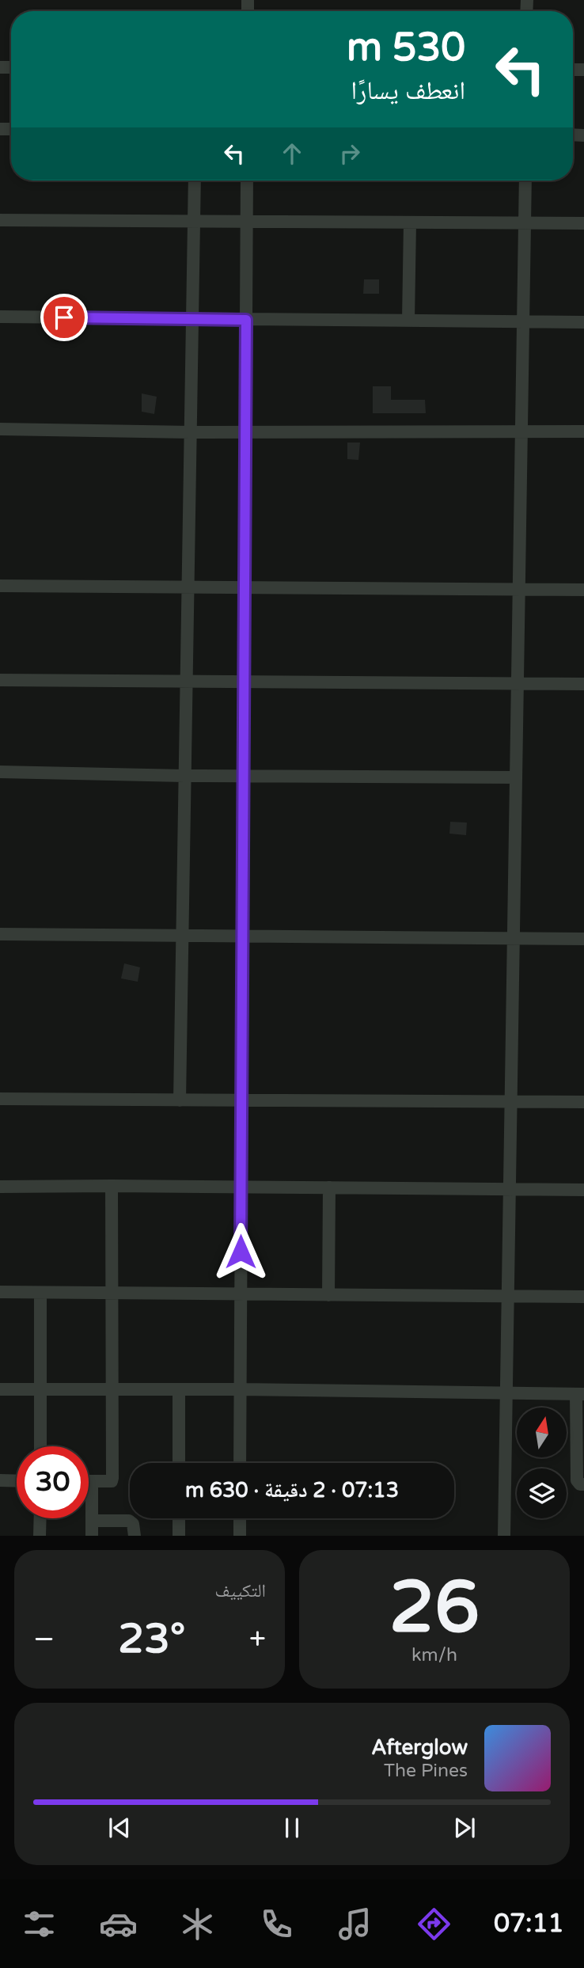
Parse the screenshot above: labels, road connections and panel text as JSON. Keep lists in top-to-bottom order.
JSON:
{
  "north": "top",
  "page": {
    "turn": ["530 m", "انعطف يسارًا"],
    "limit": "30",
    "trip": "07:13 · 2 دقيقة · 630 m",
    "tile": [
      ["26", "km/h"],
      "التكييف"
    ],
    "heat": ["−", "23°", "+"],
    "song": ["Afterglow", "The Pines"],
    "tabs": "07:11"
  }
}
